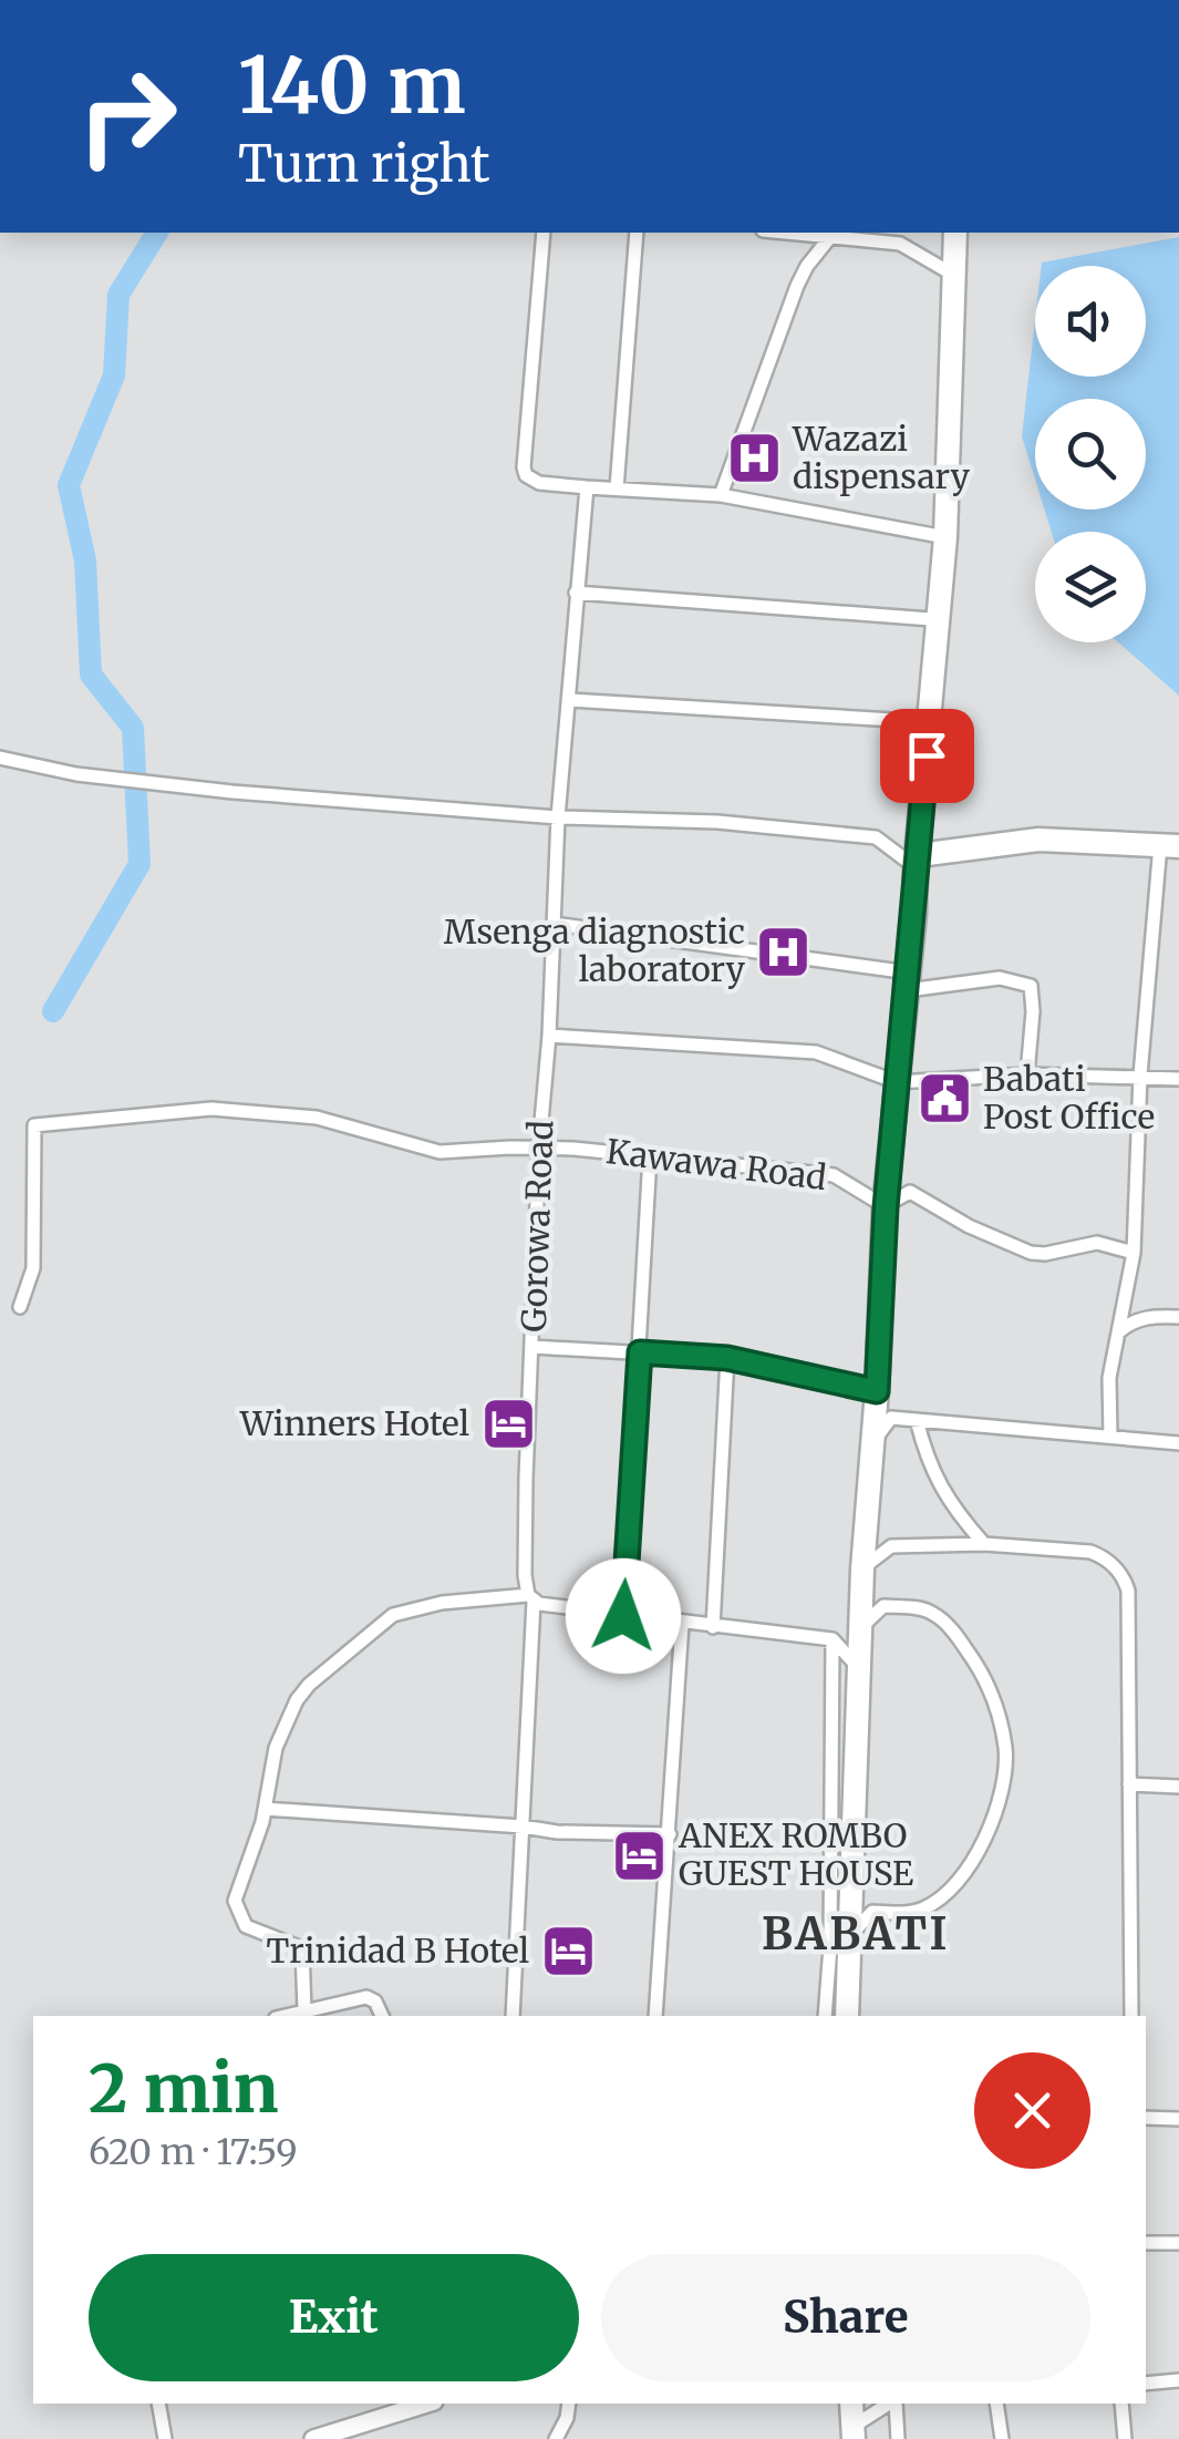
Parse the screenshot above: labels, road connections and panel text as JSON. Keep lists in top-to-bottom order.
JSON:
{
  "streets": {
    "street": ["Kawawa Road", "Gorowa Road"]
  },
  "crossings": [
    ["Kawawa Road", "Gorowa Road"]
  ],
  "districts": ["BABATI"],
  "places": {
    "hospital": ["Wazazi dispensary", "Msenga diagnostic laboratory"],
    "public building": ["Babati Post Office"],
    "hotel": ["Winners Hotel", "ANEX ROMBO GUEST HOUSE", "Trinidad B Hotel"]
  },
  "page": {
    "turn": ["140 m", "Turn right"],
    "heading": ["2 min", "620 m · 17:59"],
    "buttons": ["Exit", "Share"]
  }
}
